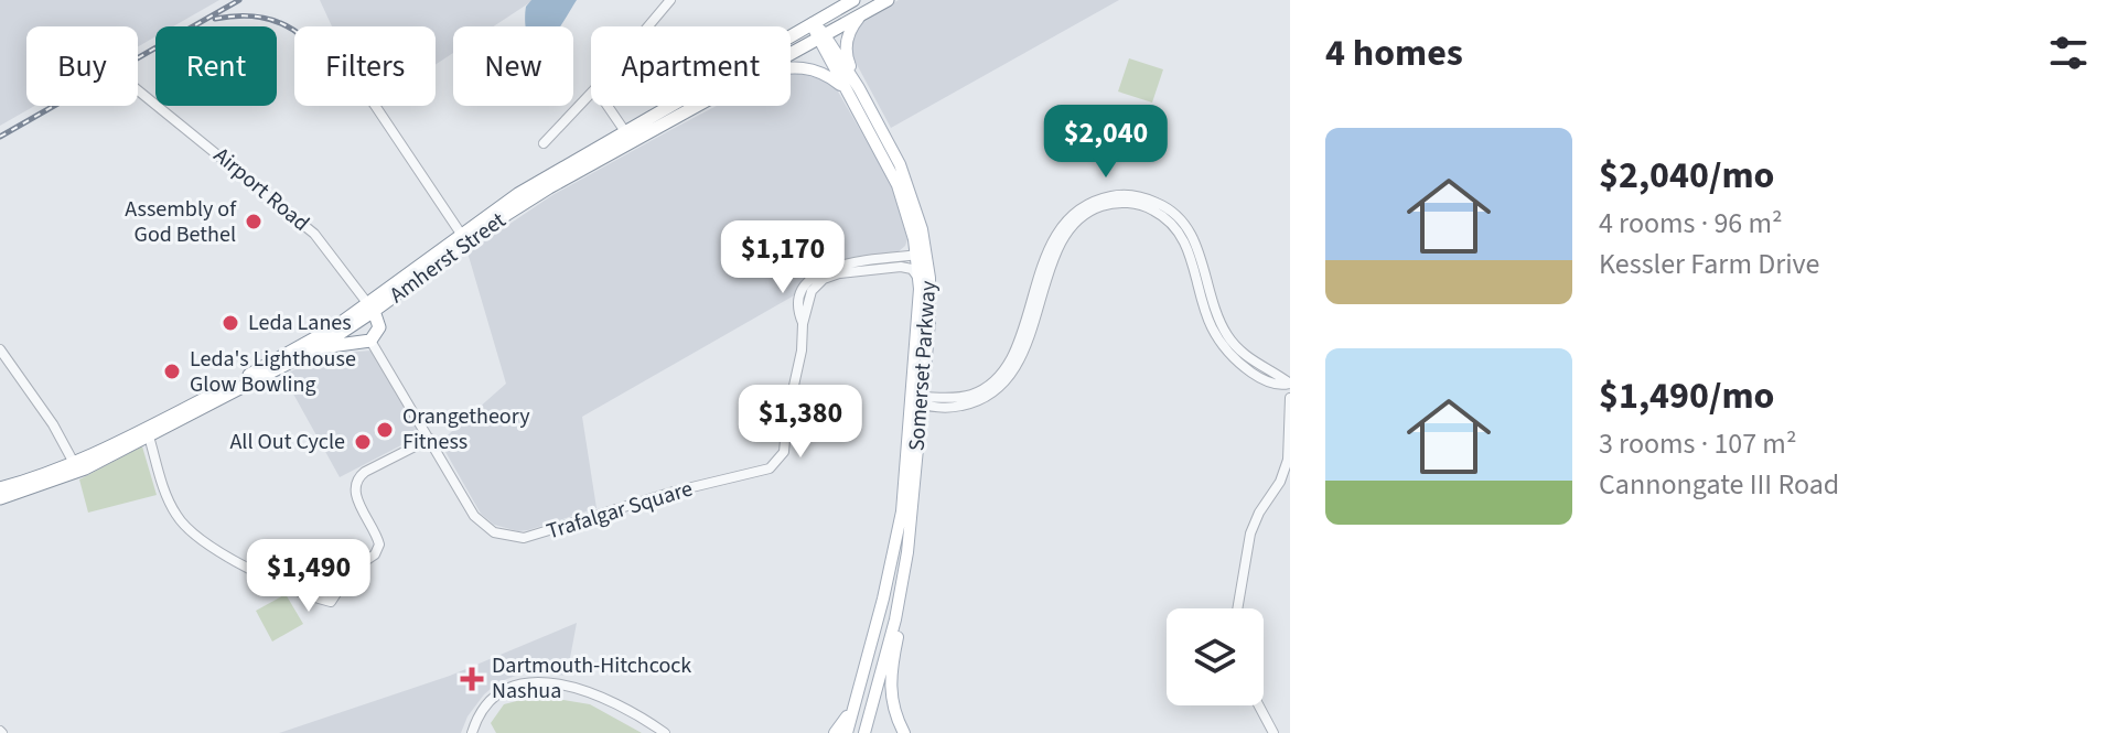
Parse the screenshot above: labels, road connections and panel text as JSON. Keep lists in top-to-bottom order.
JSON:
{
  "streets": {
    "highway": ["Amherst Street"],
    "main road": ["Somerset Parkway"],
    "street": ["Airport Road", "Trafalgar Square"]
  },
  "crossings": [
    ["Airport Road", "Amherst Street"],
    ["Amherst Street", "Somerset Parkway"],
    ["Somerset Parkway", "Trafalgar Square"]
  ],
  "places": {
    "other": [
      "Assembly of God Bethel",
      "Leda Lanes",
      "Leda's Lighthouse Glow Bowling",
      "Orangetheory Fitness",
      "All Out Cycle"
    ],
    "health": ["Dartmouth-Hitchcock Nashua"]
  },
  "page": {
    "heading": "4 homes",
    "chip": [
      "Buy",
      "Rent",
      "Filters",
      "New",
      "Apartment"
    ],
    "price": [
      "$2,040",
      "$1,170",
      "$1,380",
      "$1,490"
    ],
    "list": [
      {
        "name": "$2,040/mo",
        "note": "4 rooms · 96 m² · Kessler Farm Drive"
      },
      {
        "name": "$1,490/mo",
        "note": "3 rooms · 107 m² · Cannongate III Road"
      }
    ]
  }
}
